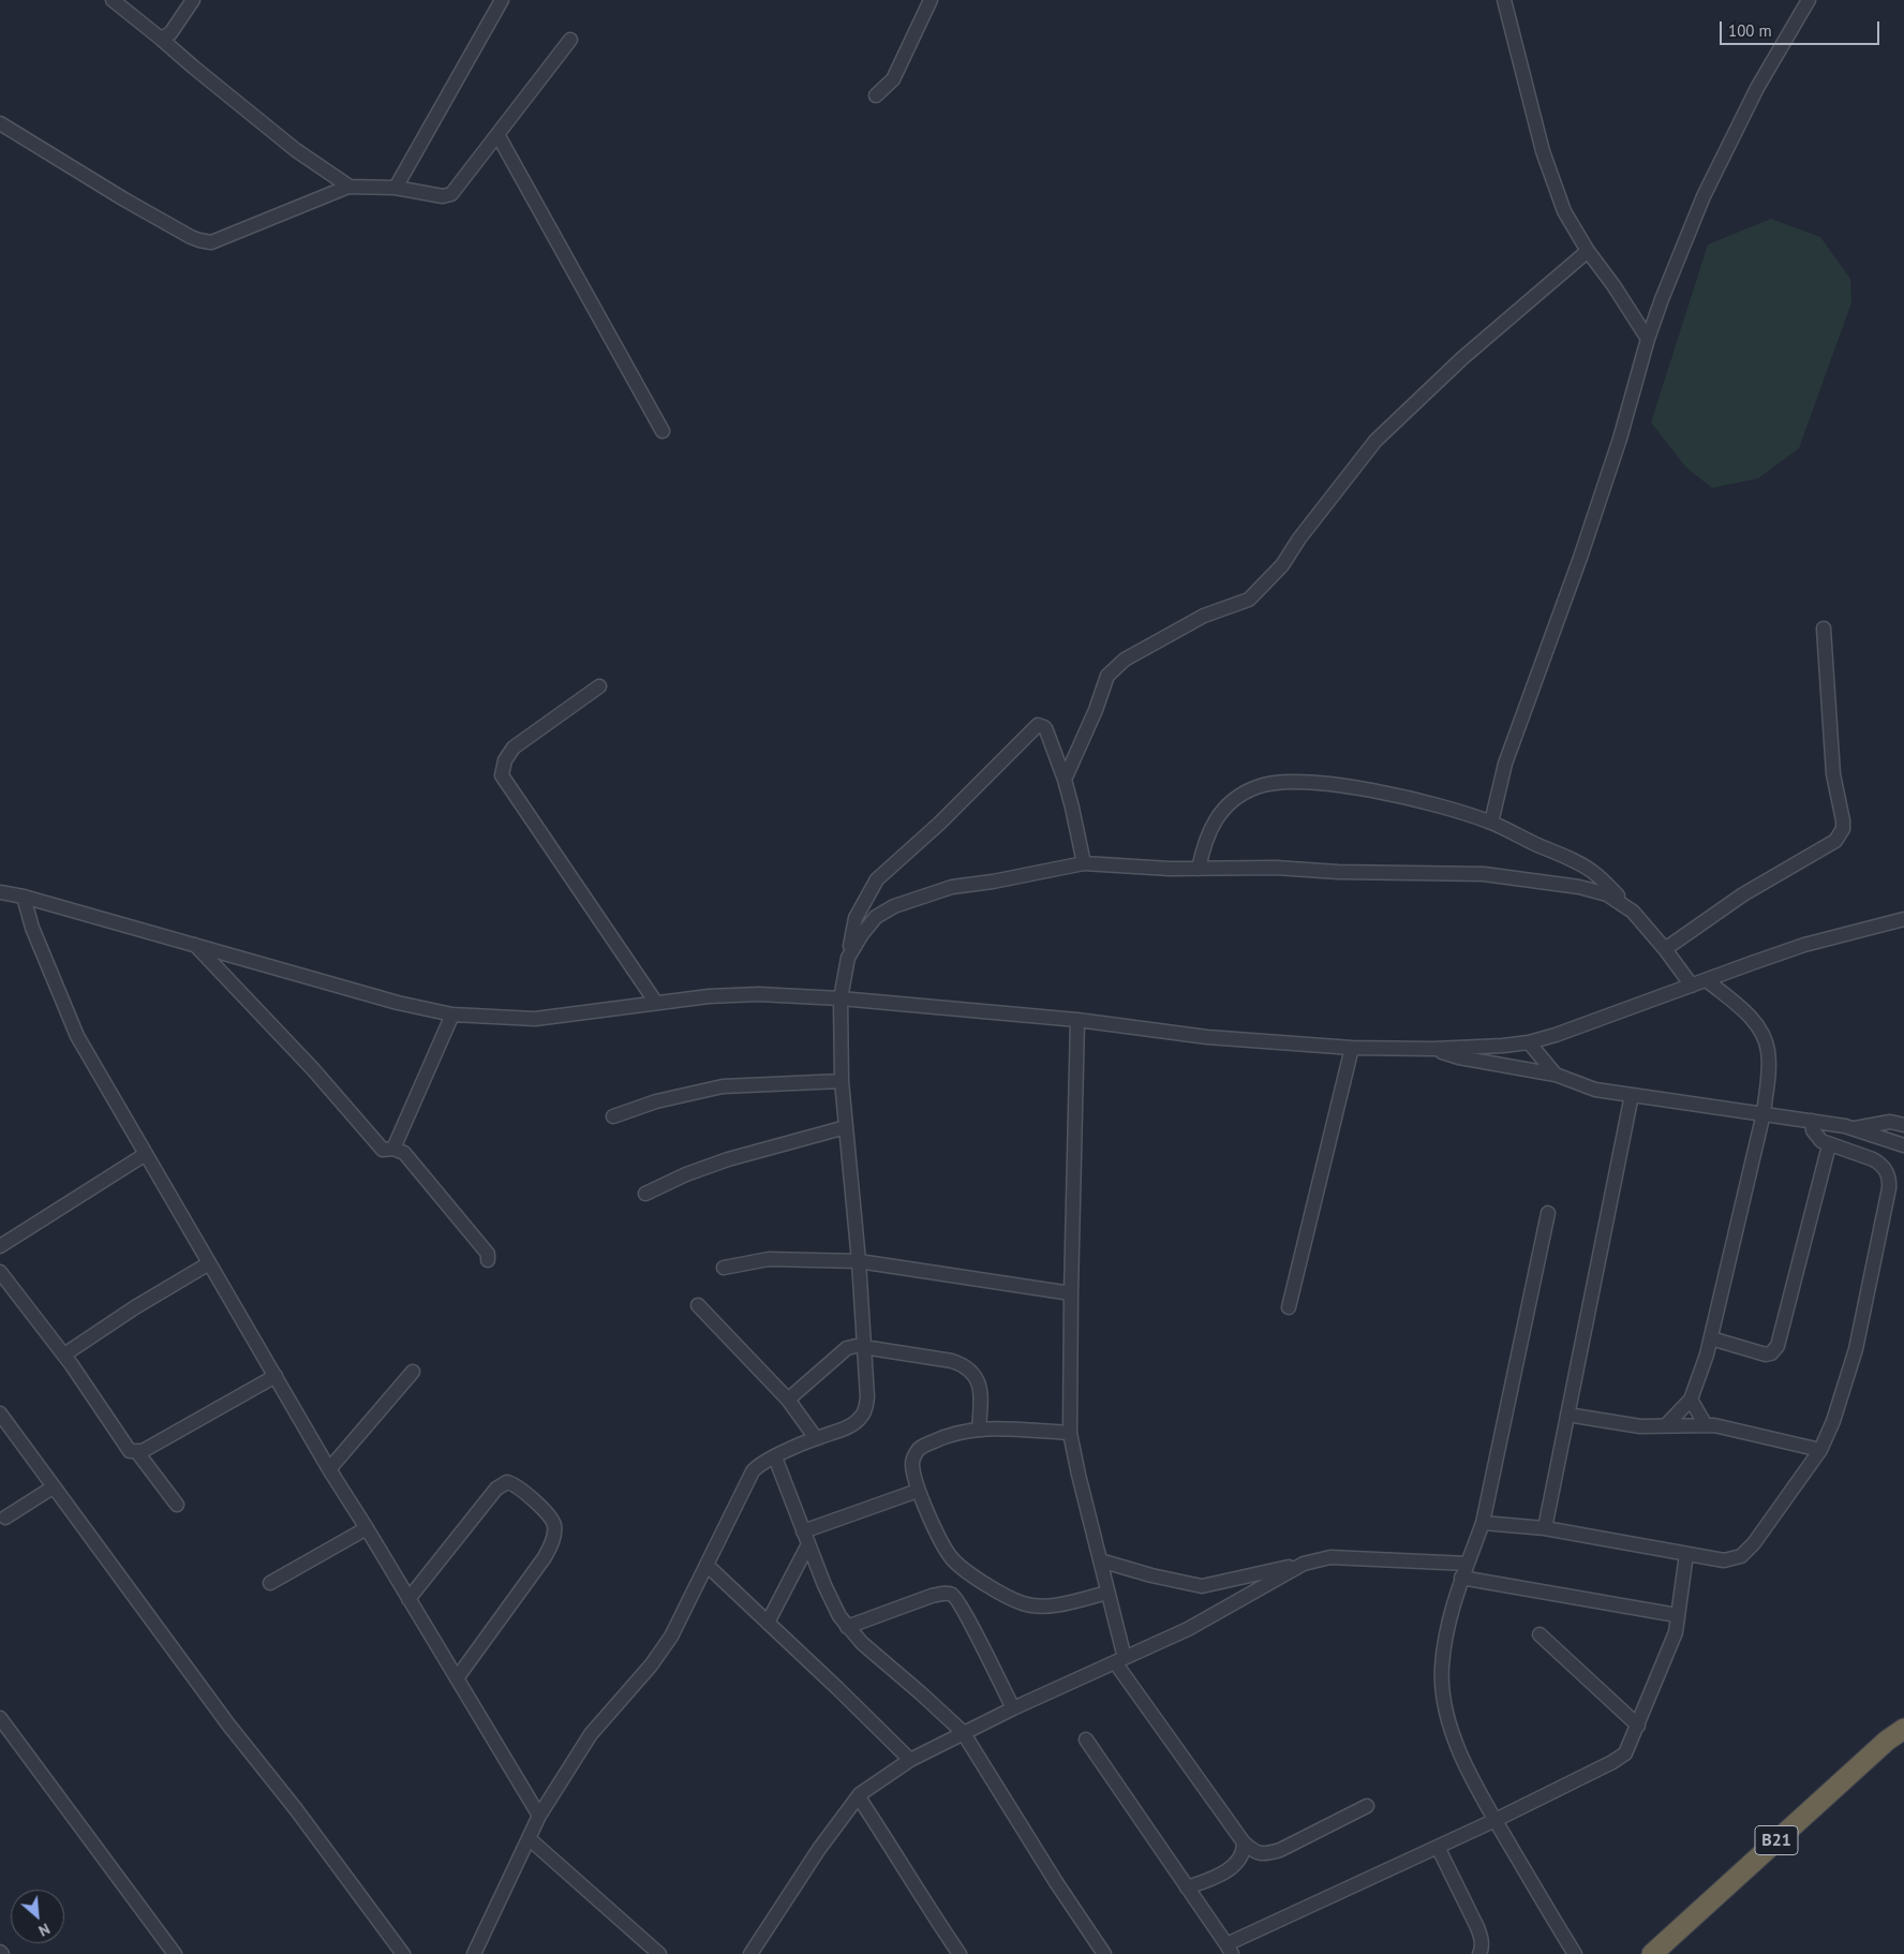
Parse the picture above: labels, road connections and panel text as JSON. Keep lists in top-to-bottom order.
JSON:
{
  "streets": {
    "highway": ["B21"]
  },
  "scale_bar": "100 m",
  "north": "bottom right"
}
